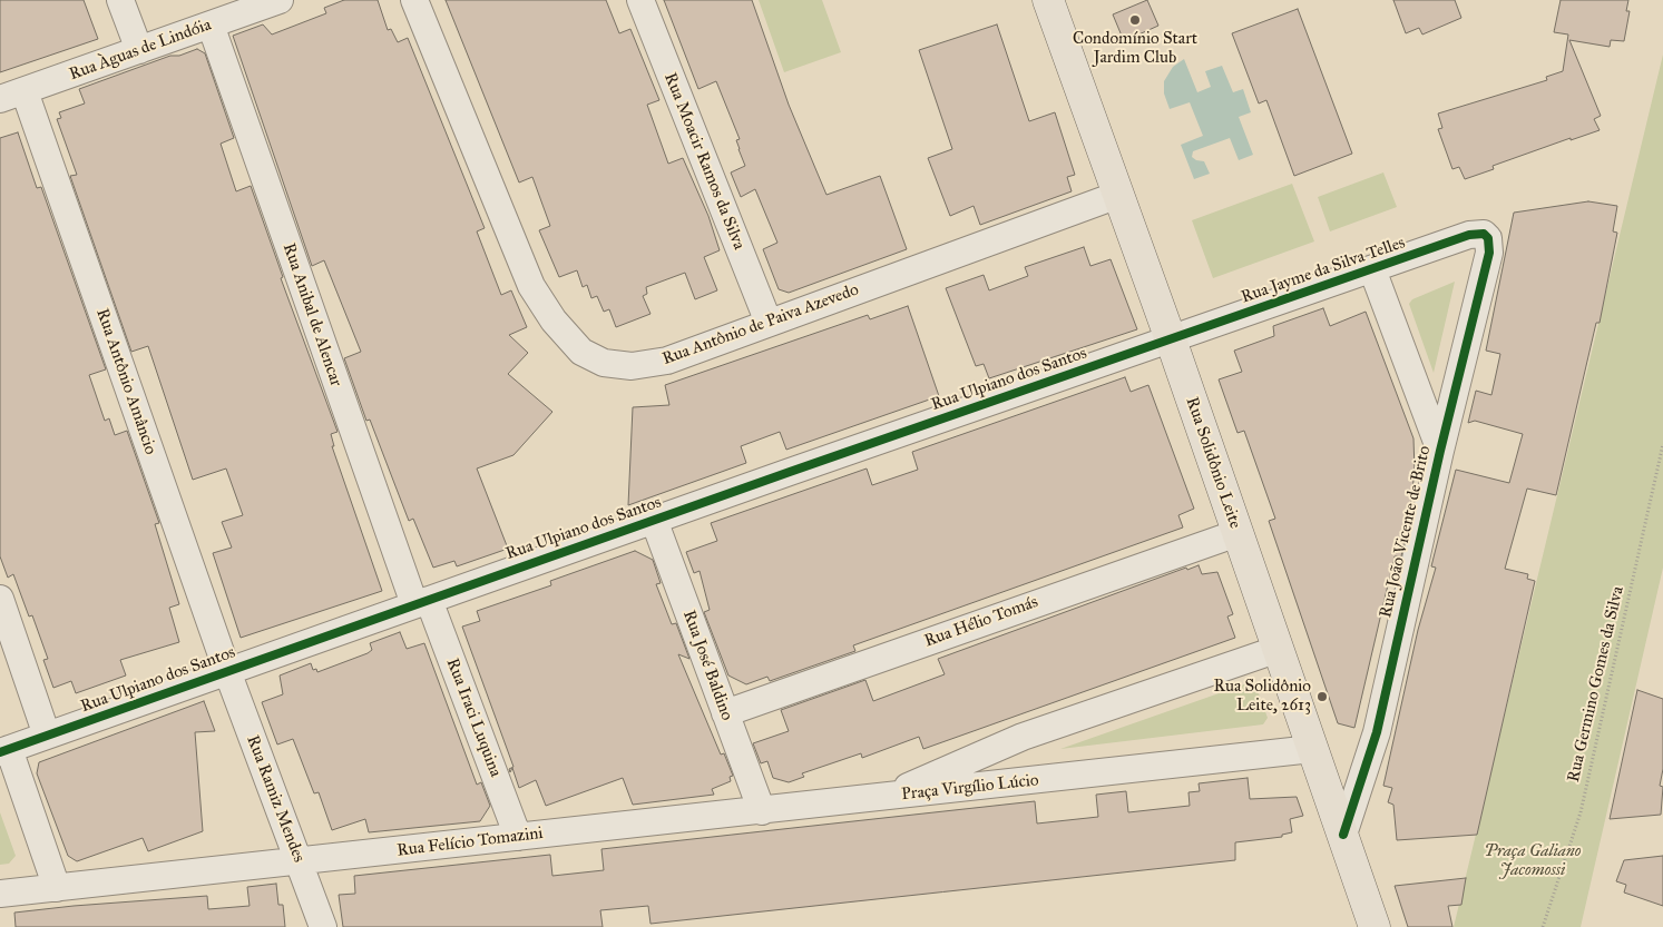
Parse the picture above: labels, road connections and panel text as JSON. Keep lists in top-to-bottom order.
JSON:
{
  "streets": {
    "main road": ["Rua Solidônio Leite"],
    "street": [
      "Rua Àguas de Lindóia",
      "Rua Moacir Ramos da Silva",
      "Rua Jayme da Silva Telles",
      "Rua Anibal de Alencar",
      "Rua Antônio de Paiva Azevedo",
      "Rua Ulpiano dos Santos",
      "Rua Antônio Amâncio",
      "Rua João Vicente de Brito",
      "Rua Hélio Tomás",
      "Rua José Baldino",
      "Rua Iraci Luquina",
      "Praça Virgílio Lúcio",
      "Rua Ramiz Mendes",
      "Rua Felício Tomazini"
    ],
    "path": ["Rua Germino Gomes da Silva"]
  },
  "crossings": [
    ["Rua Àguas de Lindóia", "Rua Anibal de Alencar"],
    ["Rua Àguas de Lindóia", "Rua Antônio Amâncio"],
    ["Rua Moacir Ramos da Silva", "Rua Antônio de Paiva Azevedo"],
    ["Rua Jayme da Silva Telles", "Rua Ulpiano dos Santos"],
    ["Rua Jayme da Silva Telles", "Rua Solidônio Leite"],
    ["Rua Jayme da Silva Telles", "Rua João Vicente de Brito"],
    ["Rua Anibal de Alencar", "Rua Ulpiano dos Santos"],
    ["Rua Anibal de Alencar", "Rua Iraci Luquina"],
    ["Rua Antônio de Paiva Azevedo", "Rua Solidônio Leite"],
    ["Rua Ulpiano dos Santos", "Rua Antônio Amâncio"],
    ["Rua Ulpiano dos Santos", "Rua Solidônio Leite"],
    ["Rua Ulpiano dos Santos", "Rua José Baldino"],
    ["Rua Ulpiano dos Santos", "Rua Iraci Luquina"],
    ["Rua Ulpiano dos Santos", "Rua Ramiz Mendes"],
    ["Rua Antônio Amâncio", "Rua Ramiz Mendes"],
    ["Rua Solidônio Leite", "Rua João Vicente de Brito"],
    ["Rua Solidônio Leite", "Rua Hélio Tomás"],
    ["Rua Solidônio Leite", "Praça Virgílio Lúcio"],
    ["Rua Hélio Tomás", "Rua José Baldino"],
    ["Rua José Baldino", "Rua Felício Tomazini"],
    ["Rua Iraci Luquina", "Rua Felício Tomazini"],
    ["Praça Virgílio Lúcio", "Rua Felício Tomazini"],
    ["Rua Ramiz Mendes", "Rua Felício Tomazini"]
  ],
  "parks": ["Praça Galiano Jacomossi"],
  "places": ["Condomínio Start Jardim Club", "Rua Solidônio Leite, 2613"]
}
